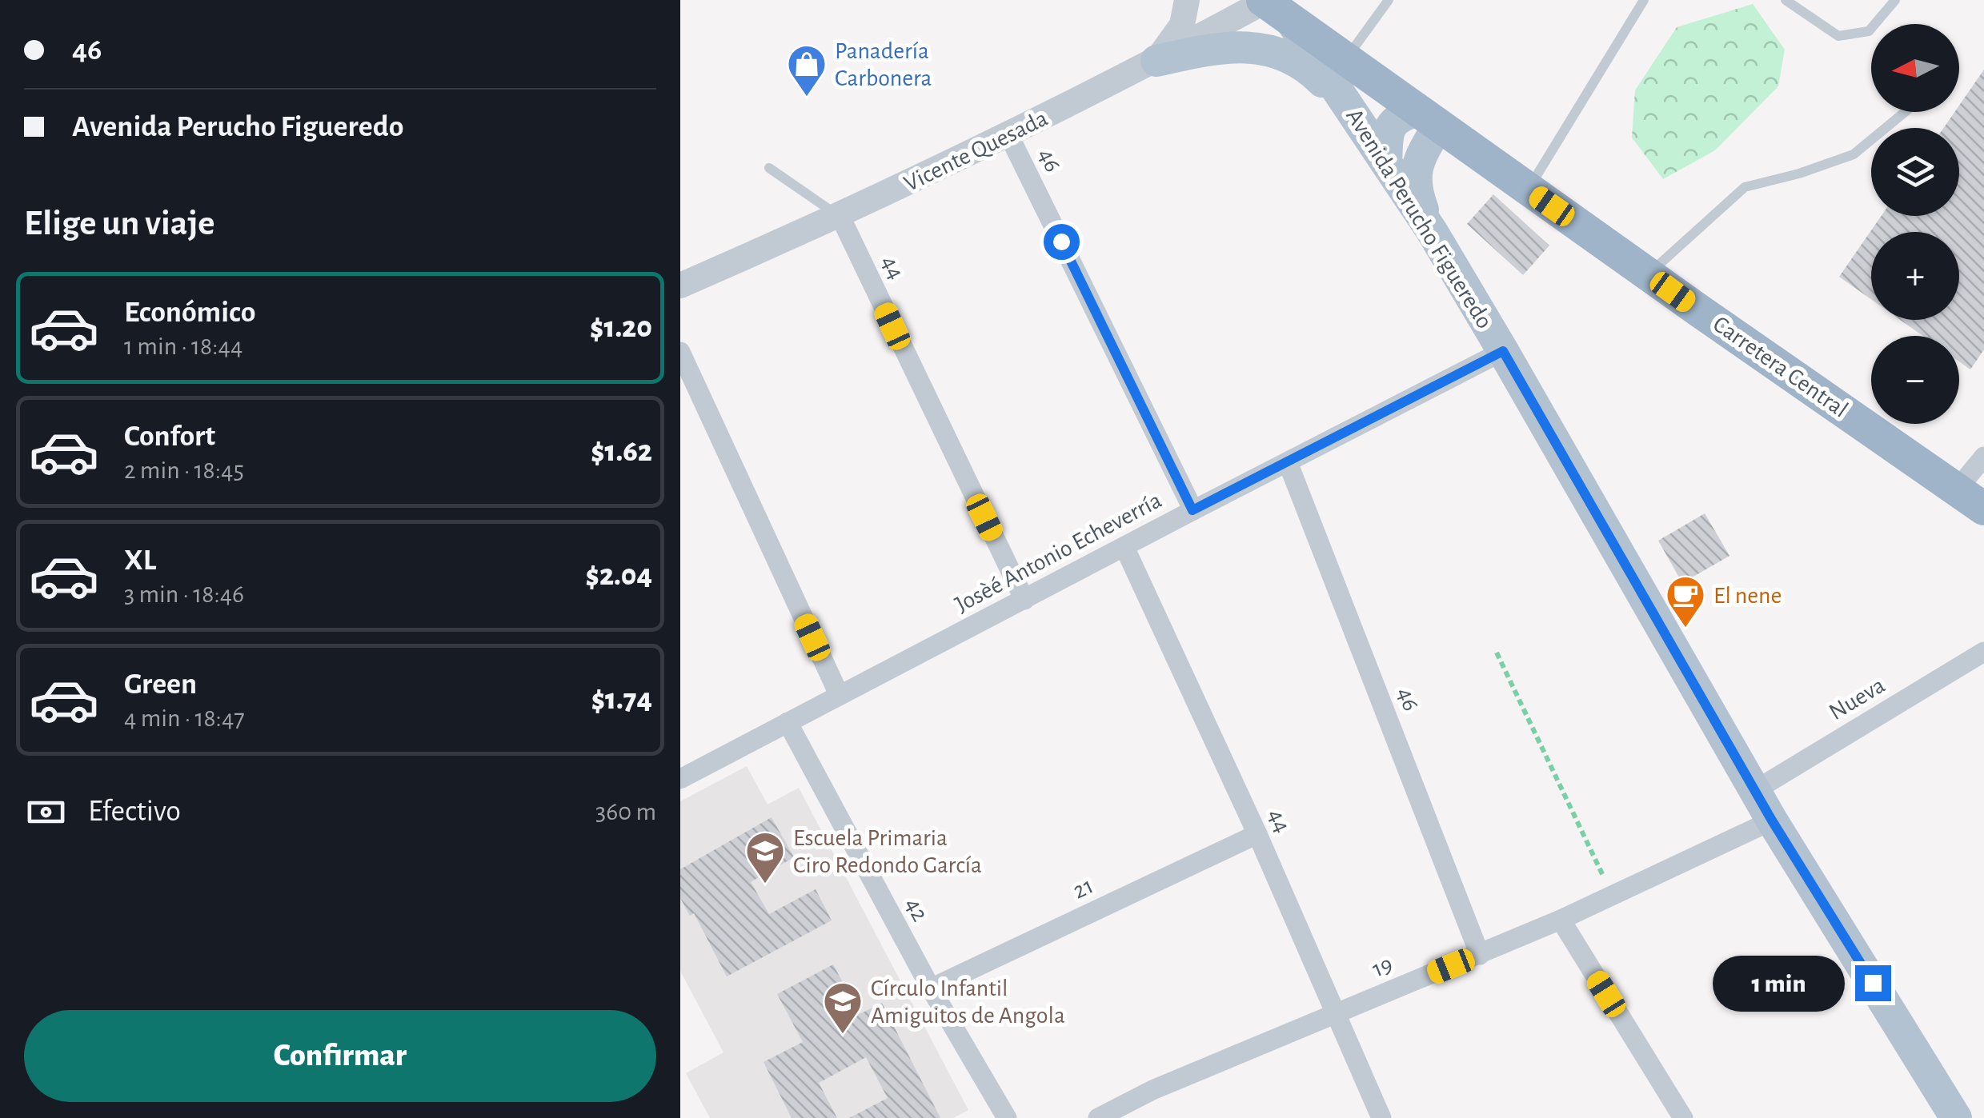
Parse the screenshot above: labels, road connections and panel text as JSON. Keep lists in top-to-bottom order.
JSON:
{
  "streets": {
    "highway": ["Carretera Central"],
    "main road": ["Avenida Perucho Figueredo"],
    "street": [
      "Vicente Quesada",
      "46",
      "44",
      "Josèé Antonio Echeverría",
      "Nueva",
      "21",
      "42",
      "19"
    ]
  },
  "crossings": [
    ["Vicente Quesada", "46"],
    ["Vicente Quesada", "44"],
    ["Vicente Quesada", "Carretera Central"],
    ["46", "Josèé Antonio Echeverría"],
    ["46", "19"],
    ["Avenida Perucho Figueredo", "Carretera Central"],
    ["Avenida Perucho Figueredo", "Josèé Antonio Echeverría"],
    ["Avenida Perucho Figueredo", "Nueva"],
    ["Avenida Perucho Figueredo", "19"],
    ["44", "Josèé Antonio Echeverría"],
    ["44", "21"],
    ["44", "19"],
    ["Josèé Antonio Echeverría", "42"],
    ["21", "42"]
  ],
  "places": {
    "shop": ["Panadería Carbonera"],
    "cafe": ["El nene"],
    "school or university": ["Escuela Primaria Ciro Redondo García", "Círculo Infantil Amiguitos de Angola"]
  },
  "north": "left",
  "page": {
    "banner": ["46", "Avenida Perucho Figueredo"],
    "map_buttons": ["+", "−"],
    "heading": "Elige un viaje",
    "list": [
      {
        "name": "Económico",
        "note": "1 min · 18:44",
        "value": "$1.20"
      },
      {
        "name": "Confort",
        "note": "2 min · 18:45",
        "value": "$1.62"
      },
      {
        "name": "XL",
        "note": "3 min · 18:46",
        "value": "$2.04"
      },
      {
        "name": "Green",
        "note": "4 min · 18:47",
        "value": "$1.74"
      }
    ],
    "pay": ["Efectivo", "360 m"],
    "bubble": "1 min",
    "buttons": "Confirmar"
  }
}
